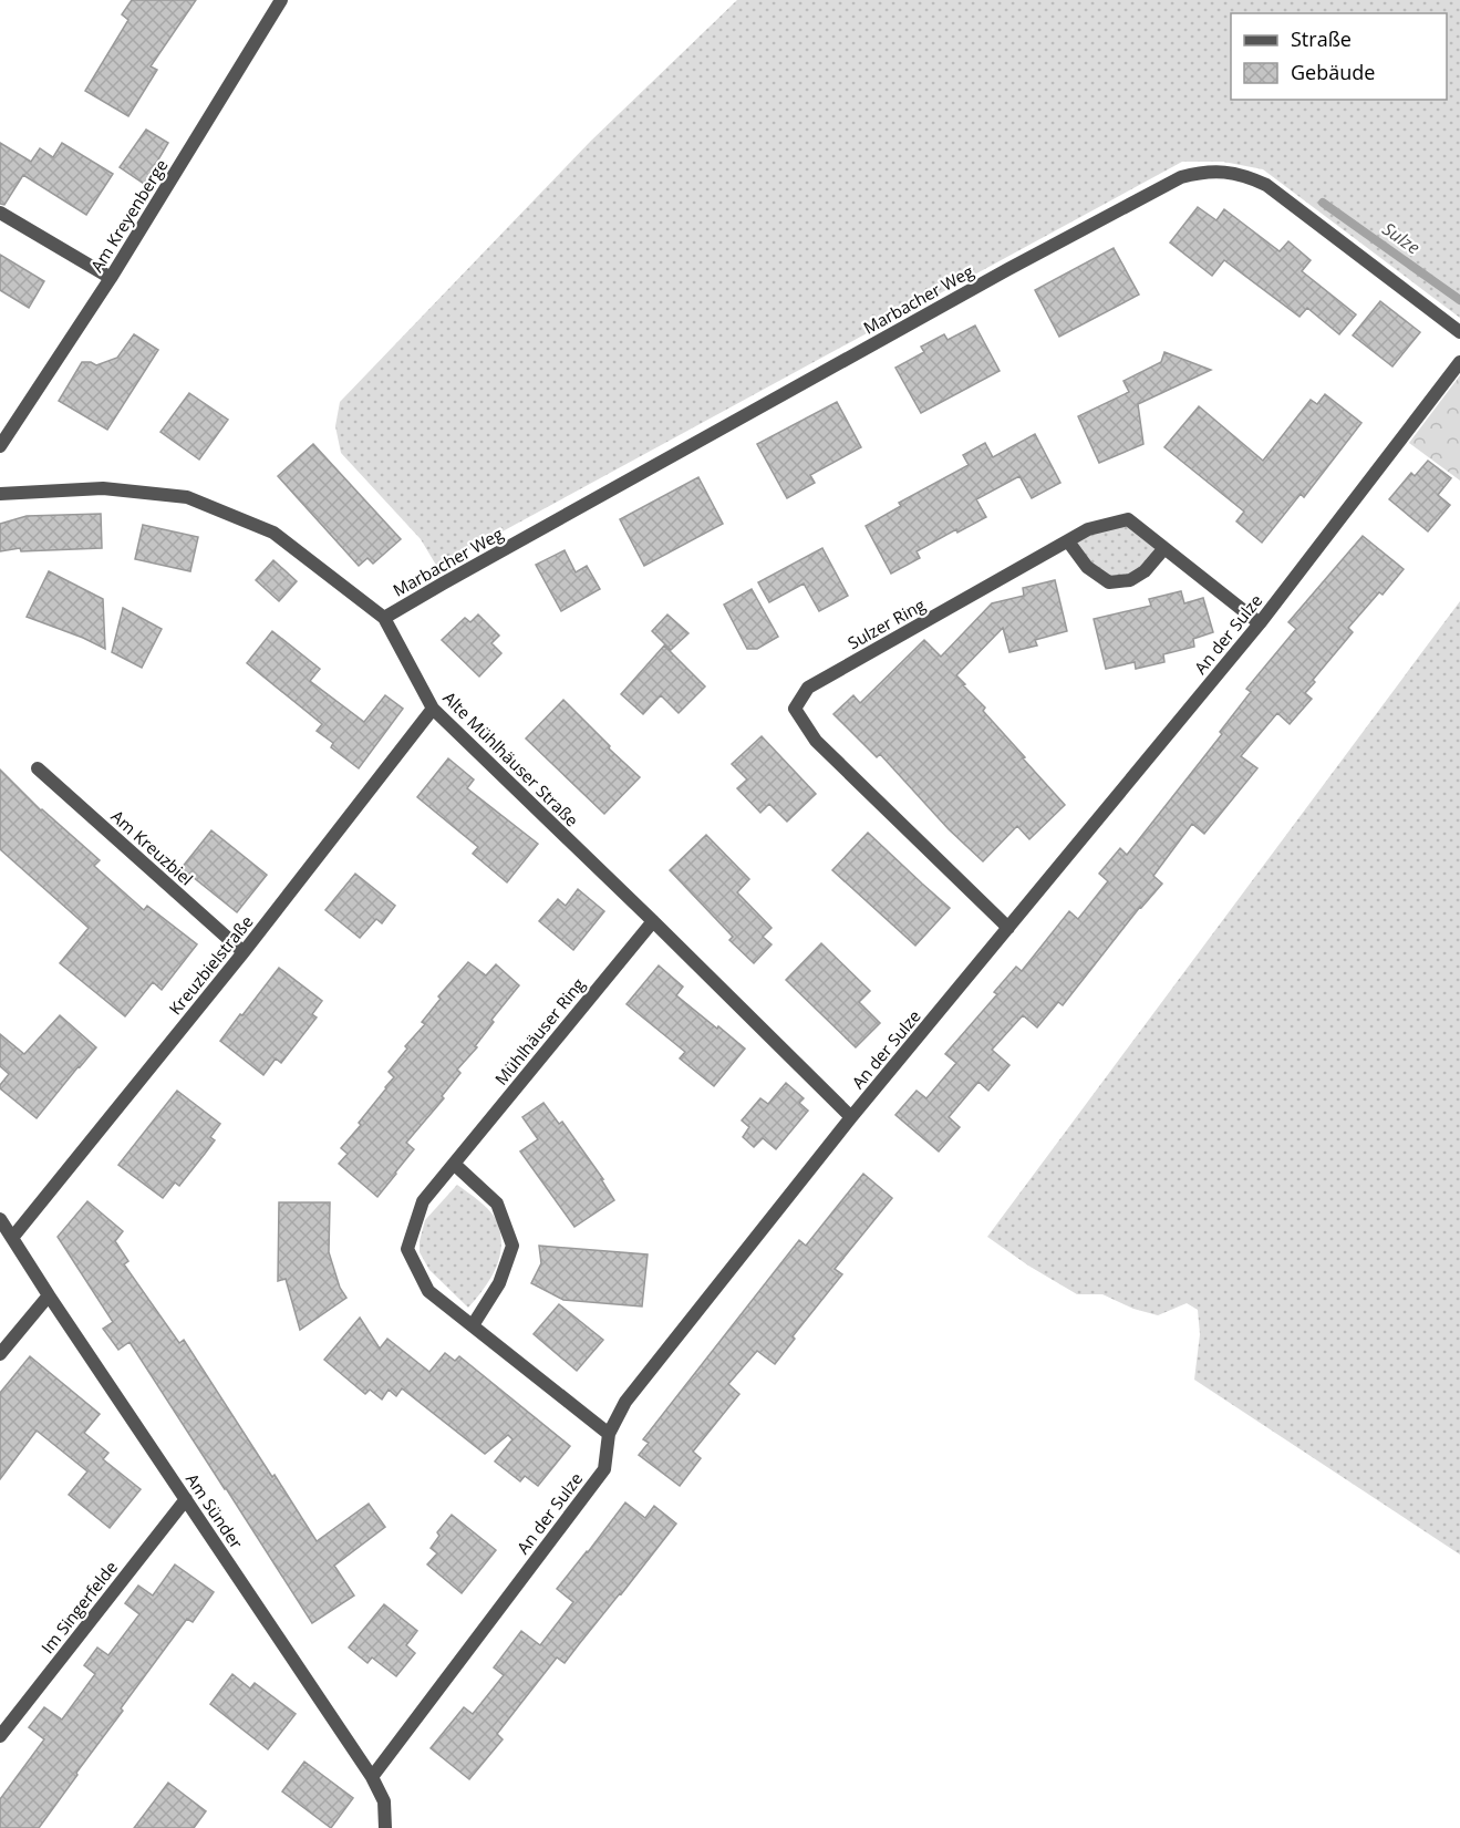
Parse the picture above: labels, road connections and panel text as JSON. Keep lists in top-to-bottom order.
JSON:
{
  "streets": {
    "street": [
      "Am Kreyenberge",
      "Marbacher Weg",
      "Sulzer Ring",
      "An der Sulze",
      "Alte Mühlhäuser Straße",
      "Am Kreuzbiel",
      "Kreuzbielstraße",
      "Mühlhäuser Ring",
      "Am Sünder",
      "Im Singerfelde"
    ]
  },
  "crossings": [
    ["Marbacher Weg", "Alte Mühlhäuser Straße"],
    ["Sulzer Ring", "An der Sulze"],
    ["An der Sulze", "Alte Mühlhäuser Straße"],
    ["An der Sulze", "Mühlhäuser Ring"],
    ["An der Sulze", "Am Sünder"],
    ["Alte Mühlhäuser Straße", "Kreuzbielstraße"],
    ["Alte Mühlhäuser Straße", "Mühlhäuser Ring"],
    ["Am Kreuzbiel", "Kreuzbielstraße"],
    ["Kreuzbielstraße", "Am Sünder"],
    ["Am Sünder", "Im Singerfelde"]
  ],
  "water": ["Sulze"],
  "legend": ["Straße", "Gebäude"]
}
